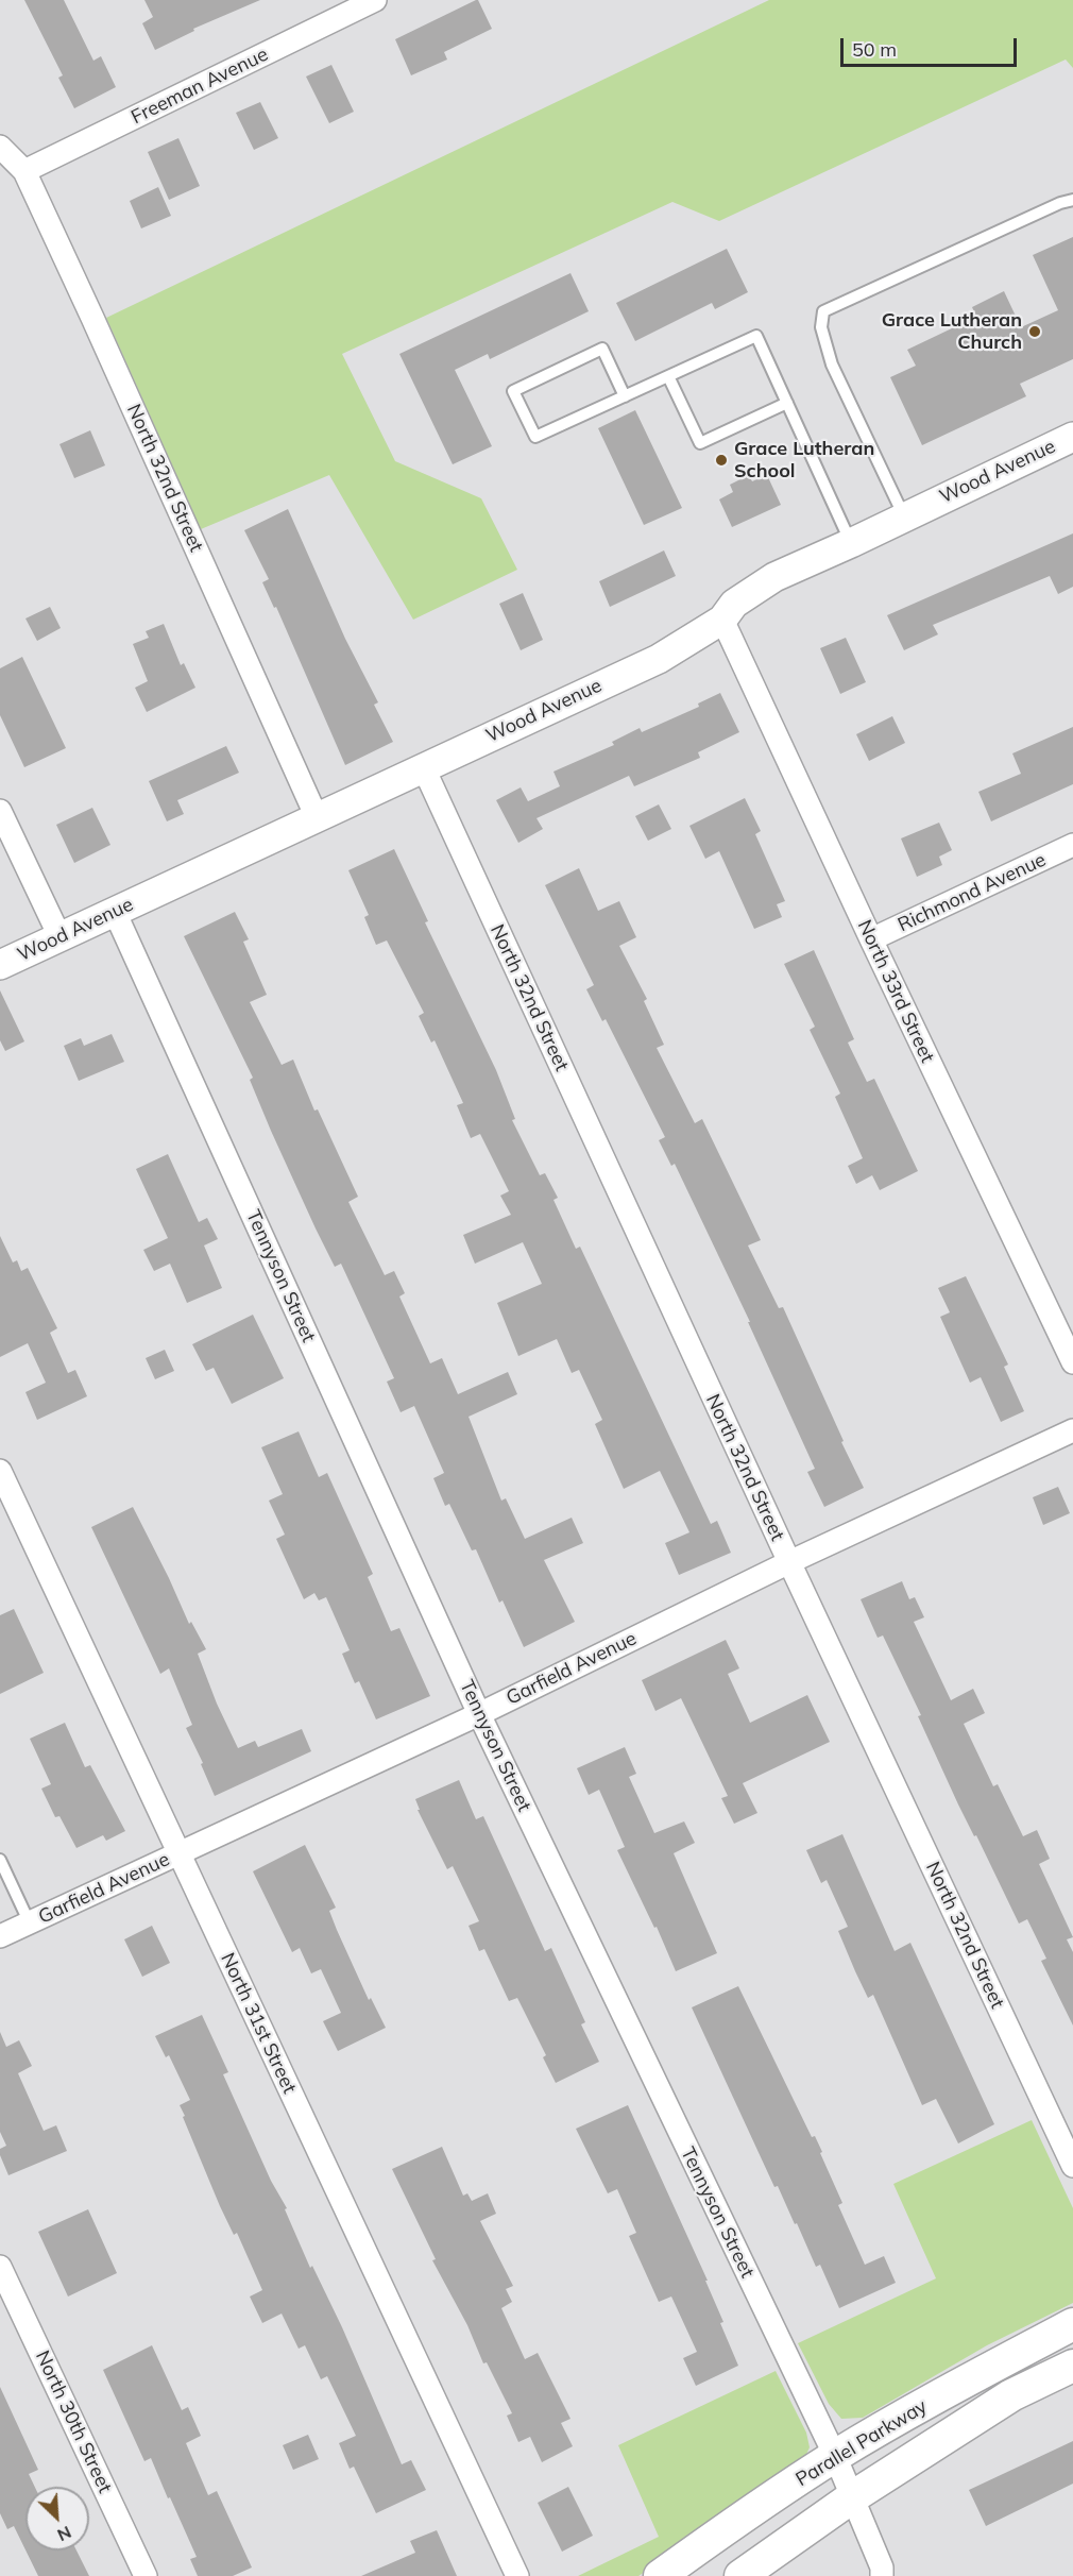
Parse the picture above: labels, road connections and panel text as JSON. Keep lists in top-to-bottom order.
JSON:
{
  "streets": {
    "main road": ["Parallel Parkway"],
    "street": [
      "Freeman Avenue",
      "Wood Avenue",
      "North 32nd Street",
      "Richmond Avenue",
      "North 33rd Street",
      "Tennyson Street",
      "Garfield Avenue",
      "North 31st Street",
      "North 30th Street"
    ]
  },
  "crossings": [
    ["Freeman Avenue", "North 32nd Street"],
    ["Wood Avenue", "North 32nd Street"],
    ["Wood Avenue", "North 33rd Street"],
    ["Wood Avenue", "Tennyson Street"],
    ["North 32nd Street", "Garfield Avenue"],
    ["Richmond Avenue", "North 33rd Street"],
    ["Tennyson Street", "Garfield Avenue"],
    ["Tennyson Street", "Parallel Parkway"],
    ["Garfield Avenue", "North 31st Street"]
  ],
  "places": ["Grace Lutheran Church", "Grace Lutheran School"],
  "scale_bar": "50 m",
  "north": "bottom right"
}
